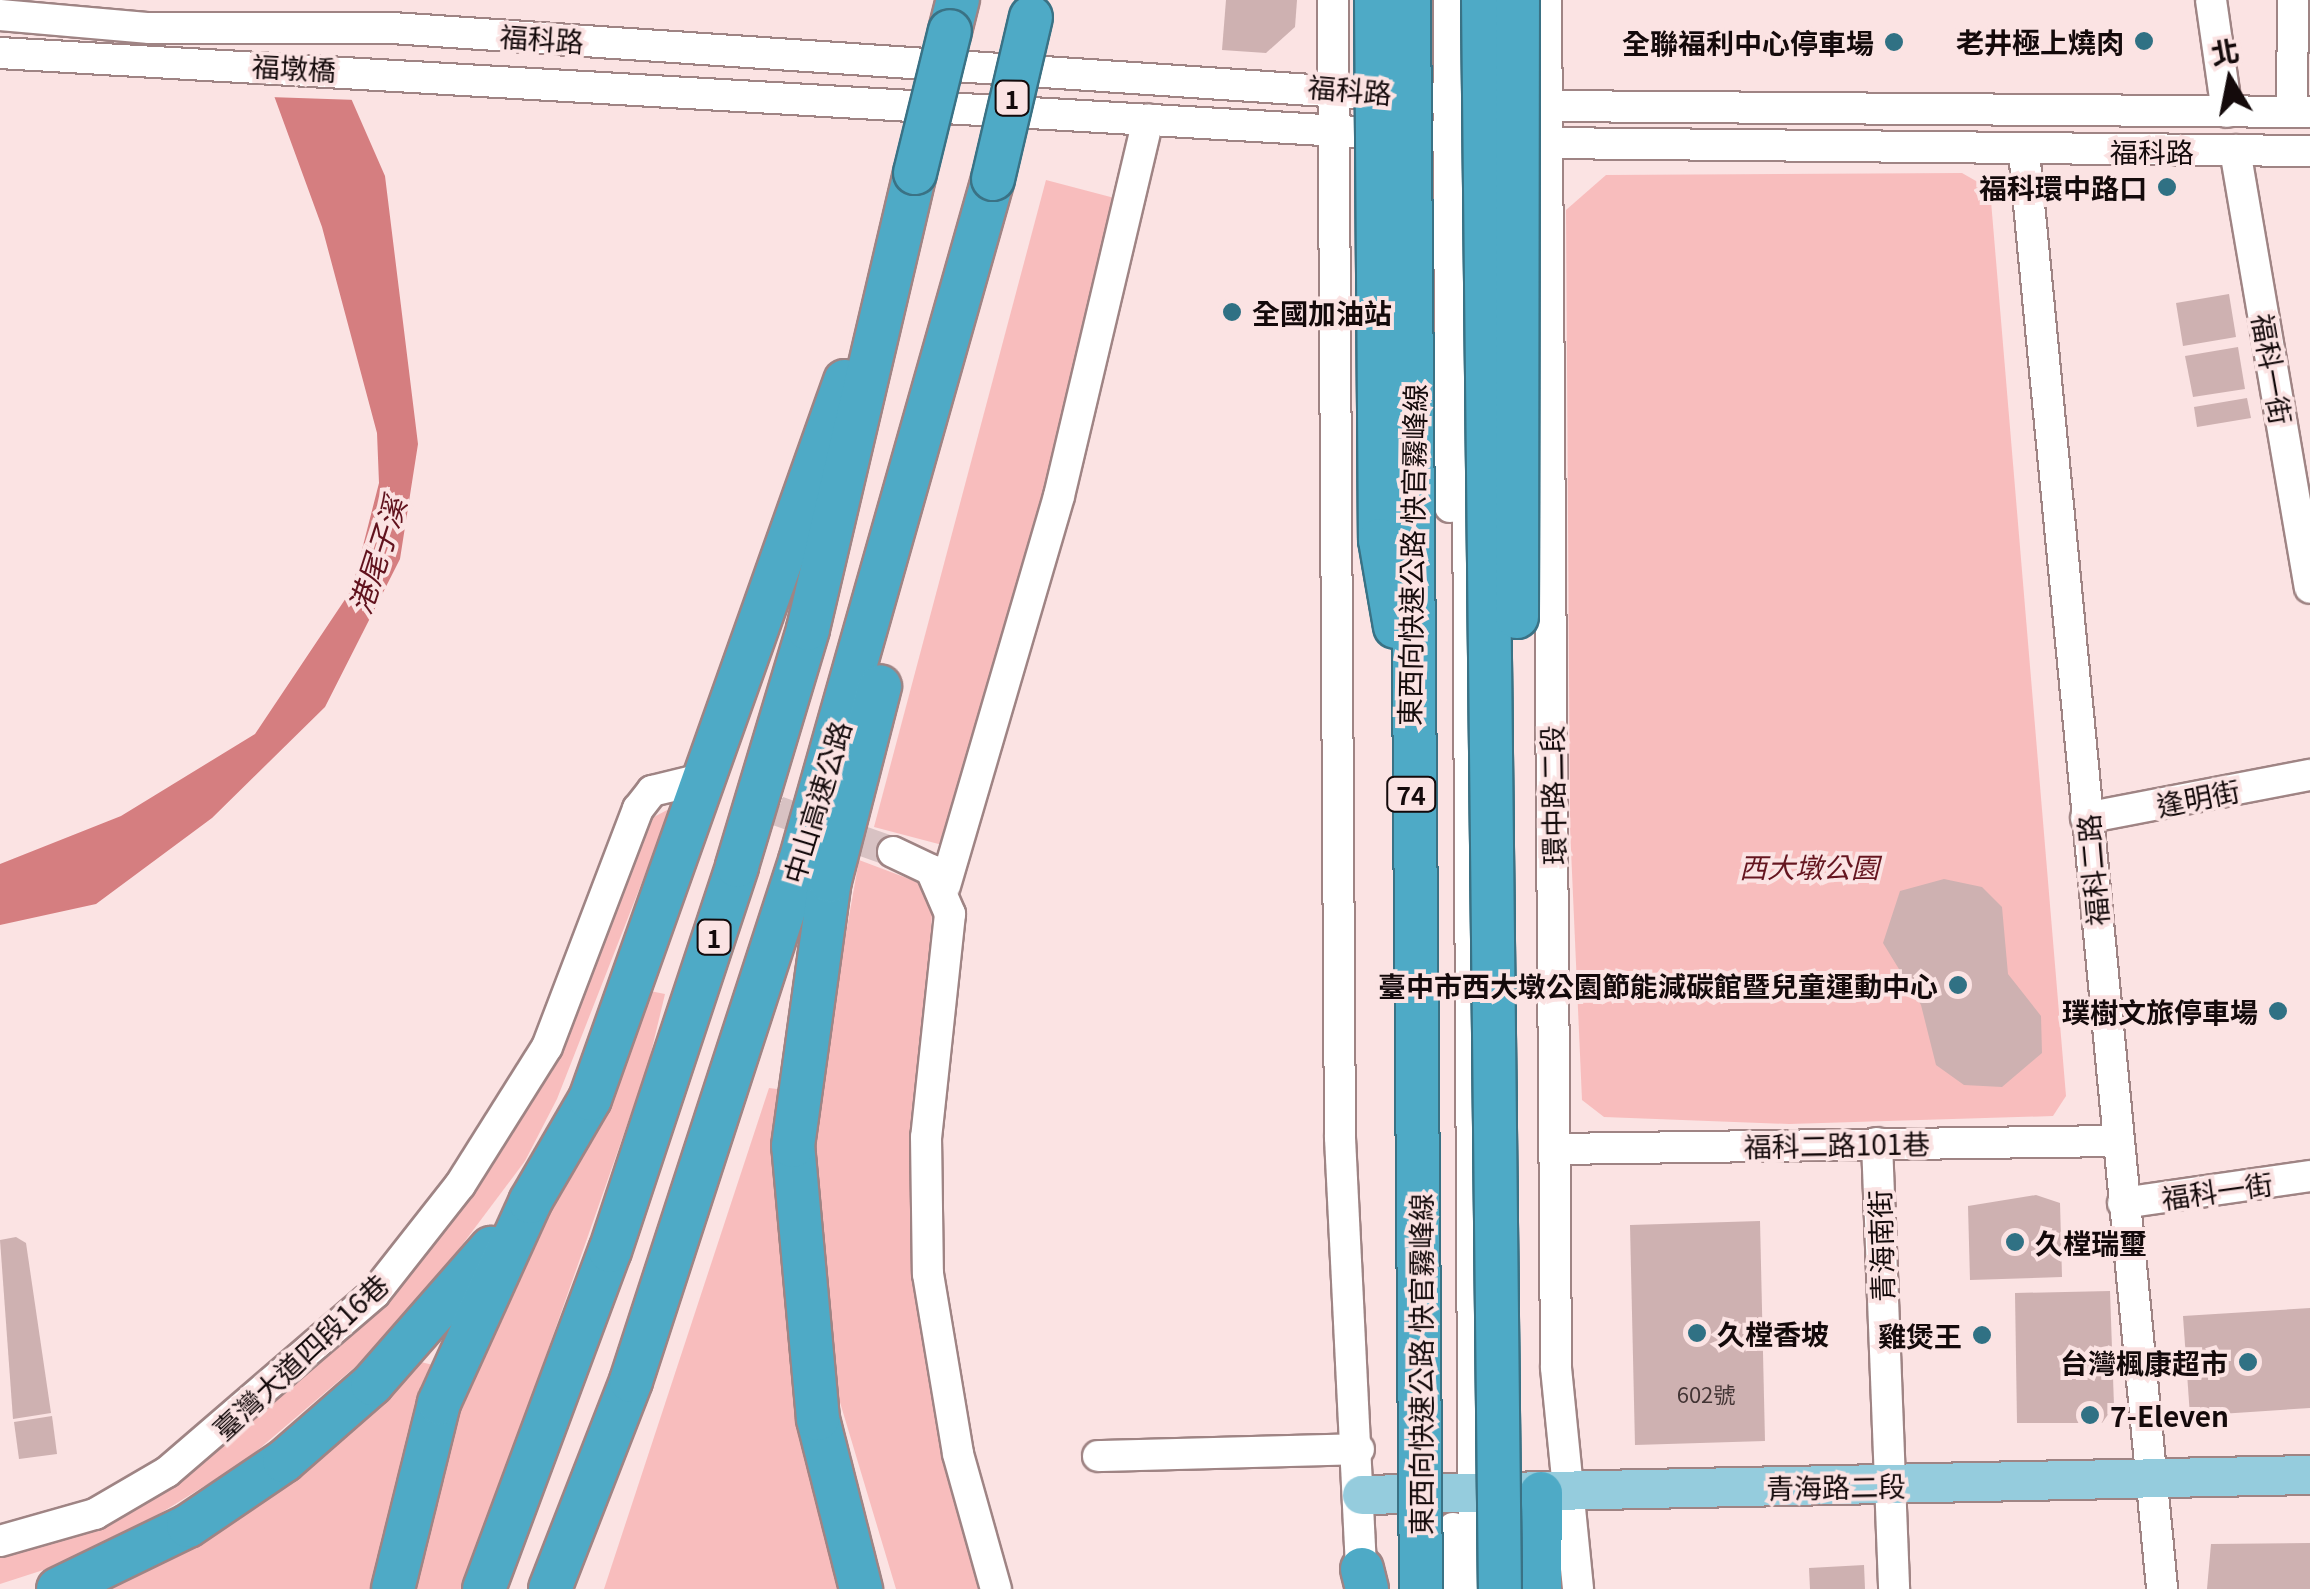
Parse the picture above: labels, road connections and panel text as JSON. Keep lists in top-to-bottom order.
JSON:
{
  "streets": {
    "highway": [
      "1",
      "東西向快速公路 快官霧峰線",
      "74",
      "中山高速公路"
    ],
    "main road": ["青海路二段"],
    "street": [
      "福科路",
      "福墩橋",
      "福科一街",
      "環中路二段",
      "逢明街",
      "福科二路",
      "福科二路101巷",
      "青海南街",
      "臺灣大道四段16巷"
    ]
  },
  "crossings": [
    ["福科路", "福墩橋"],
    ["福科路", "福科一街"],
    ["福科路", "環中路二段"],
    ["福科路", "福科二路"],
    ["福科一街", "福科二路"],
    ["東西向快速公路 快官霧峰線", "74"],
    ["環中路二段", "福科二路101巷"],
    ["環中路二段", "青海路二段"],
    ["逢明街", "福科二路"],
    ["福科二路", "福科二路101巷"],
    ["福科二路", "青海路二段"],
    ["福科二路101巷", "青海南街"],
    ["青海南街", "青海路二段"]
  ],
  "water": ["港尾子溪"],
  "parks": ["西大墩公園"],
  "places": [
    "老井極上燒肉",
    "全聯福利中心停車場",
    "福科環中路口",
    "全國加油站",
    "臺中市西大墩公園節能減碳館暨兒童運動中心",
    "璞樹文旅停車場",
    "久樘瑞璽",
    "久樘香坡",
    "雞煲王",
    "台灣楓康超市",
    "7-Eleven"
  ],
  "house_numbers": ["602號"],
  "north": "top"
}
